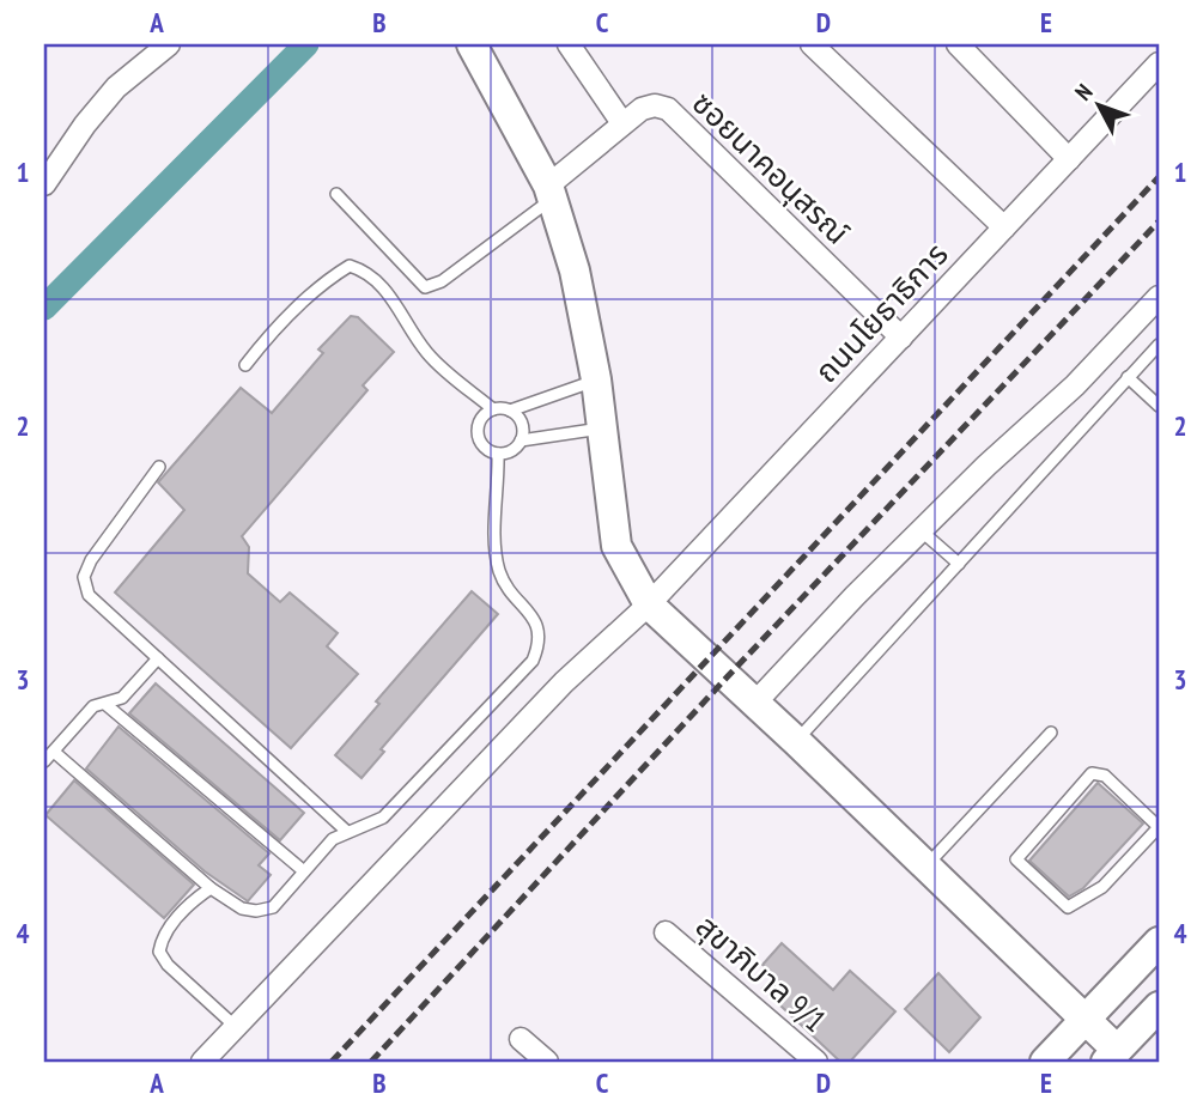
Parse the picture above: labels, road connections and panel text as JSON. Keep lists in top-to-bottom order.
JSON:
{
  "streets": {
    "street": ["ซอยนาคอนุสรณ์", "ถนนโยธาธิการ", "สุขาภิบาล 9/1"]
  },
  "crossings": [
    ["ซอยนาคอนุสรณ์", "ถนนโยธาธิการ"]
  ],
  "north": "top left",
  "grid": {
    "columns": [
      "A",
      "B",
      "C",
      "D",
      "E"
    ],
    "rows": [
      "1",
      "2",
      "3",
      "4"
    ]
  }
}
